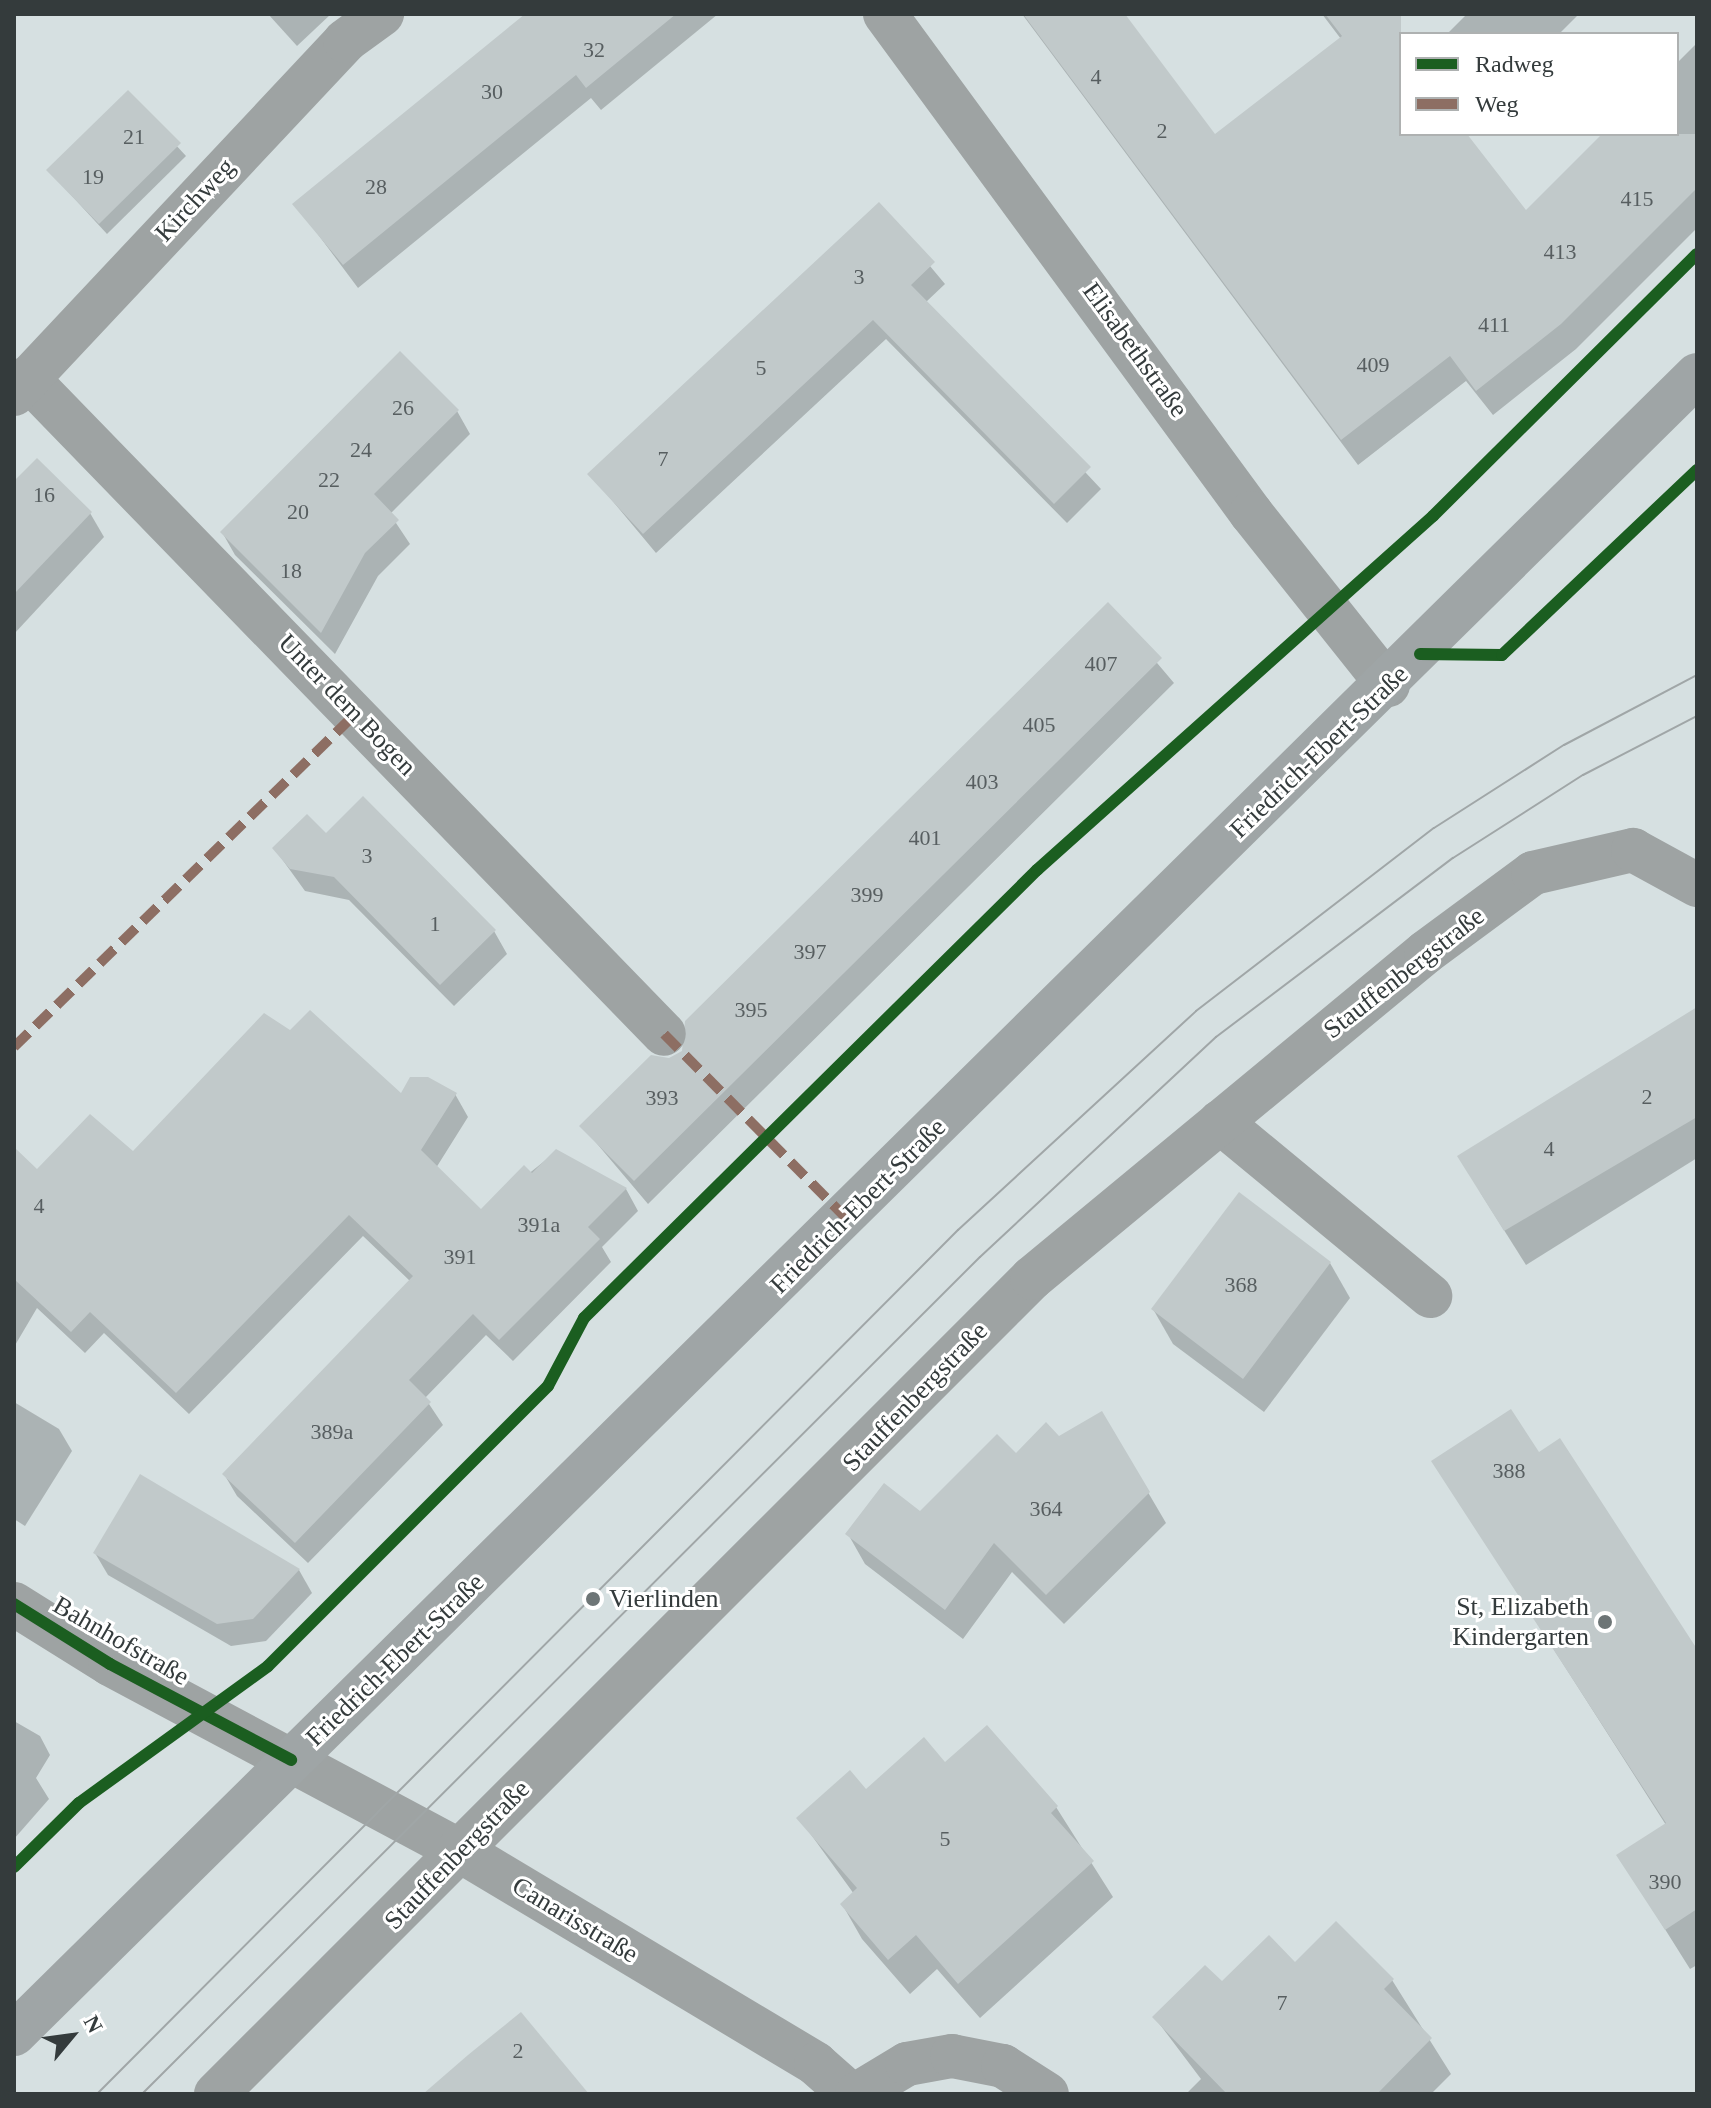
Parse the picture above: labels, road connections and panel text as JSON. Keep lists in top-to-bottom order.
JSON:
{
  "streets": {
    "main road": ["Friedrich-Ebert-Straße"],
    "street": [
      "Kirchweg",
      "Elisabethstraße",
      "Unter dem Bogen",
      "Stauffenbergstraße",
      "Bahnhofstraße",
      "Canarisstraße"
    ]
  },
  "crossings": [
    ["Kirchweg", "Unter dem Bogen"],
    ["Elisabethstraße", "Friedrich-Ebert-Straße"],
    ["Friedrich-Ebert-Straße", "Bahnhofstraße"],
    ["Friedrich-Ebert-Straße", "Canarisstraße"],
    ["Stauffenbergstraße", "Canarisstraße"],
    ["Bahnhofstraße", "Canarisstraße"]
  ],
  "places": ["Vierlinden", "St, Elizabeth Kindergarten"],
  "house_numbers": [
    "32",
    "4",
    "30",
    "2",
    "21",
    "19",
    "28",
    "415",
    "413",
    "3",
    "411",
    "409",
    "5",
    "26",
    "24",
    "7",
    "22",
    "16",
    "20",
    "18",
    "407",
    "405",
    "403",
    "401",
    "3",
    "399",
    "1",
    "397",
    "395",
    "2",
    "393",
    "4",
    "4",
    "391a",
    "391",
    "368",
    "389a",
    "388",
    "364",
    "5",
    "390",
    "7",
    "2"
  ],
  "legend": ["Radweg", "Weg"],
  "north": "top right"
}
